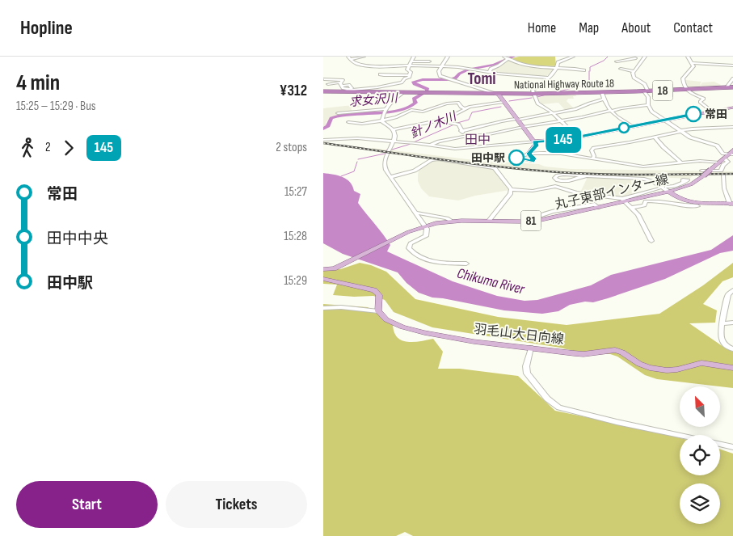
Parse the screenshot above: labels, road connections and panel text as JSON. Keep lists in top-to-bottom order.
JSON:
{
  "streets": {
    "highway": ["National Highway Route 18", "18"],
    "main road": ["丸子東部インター線", "81", "羽毛山大日向線"]
  },
  "districts": ["Tomi", "田中"],
  "water": ["求女沢川", "針ノ木川", "Chikuma River"],
  "places": ["常田", "田中駅"],
  "lines": ["bus line 145"],
  "north": "top left",
  "page": {
    "header": "Hopline",
    "nav": [
      "Home",
      "Map",
      "About",
      "Contact"
    ],
    "heading": ["4 min", "15:25 – 15:29 · Bus", "¥312"],
    "on_map": "145",
    "legs": ["2", "145", "2 stops"],
    "list": [
      {
        "name": "常田",
        "value": "15:27"
      },
      {
        "name": "田中中央",
        "value": "15:28"
      },
      {
        "name": "田中駅",
        "value": "15:29"
      }
    ],
    "buttons": ["Start", "Tickets"]
  }
}
